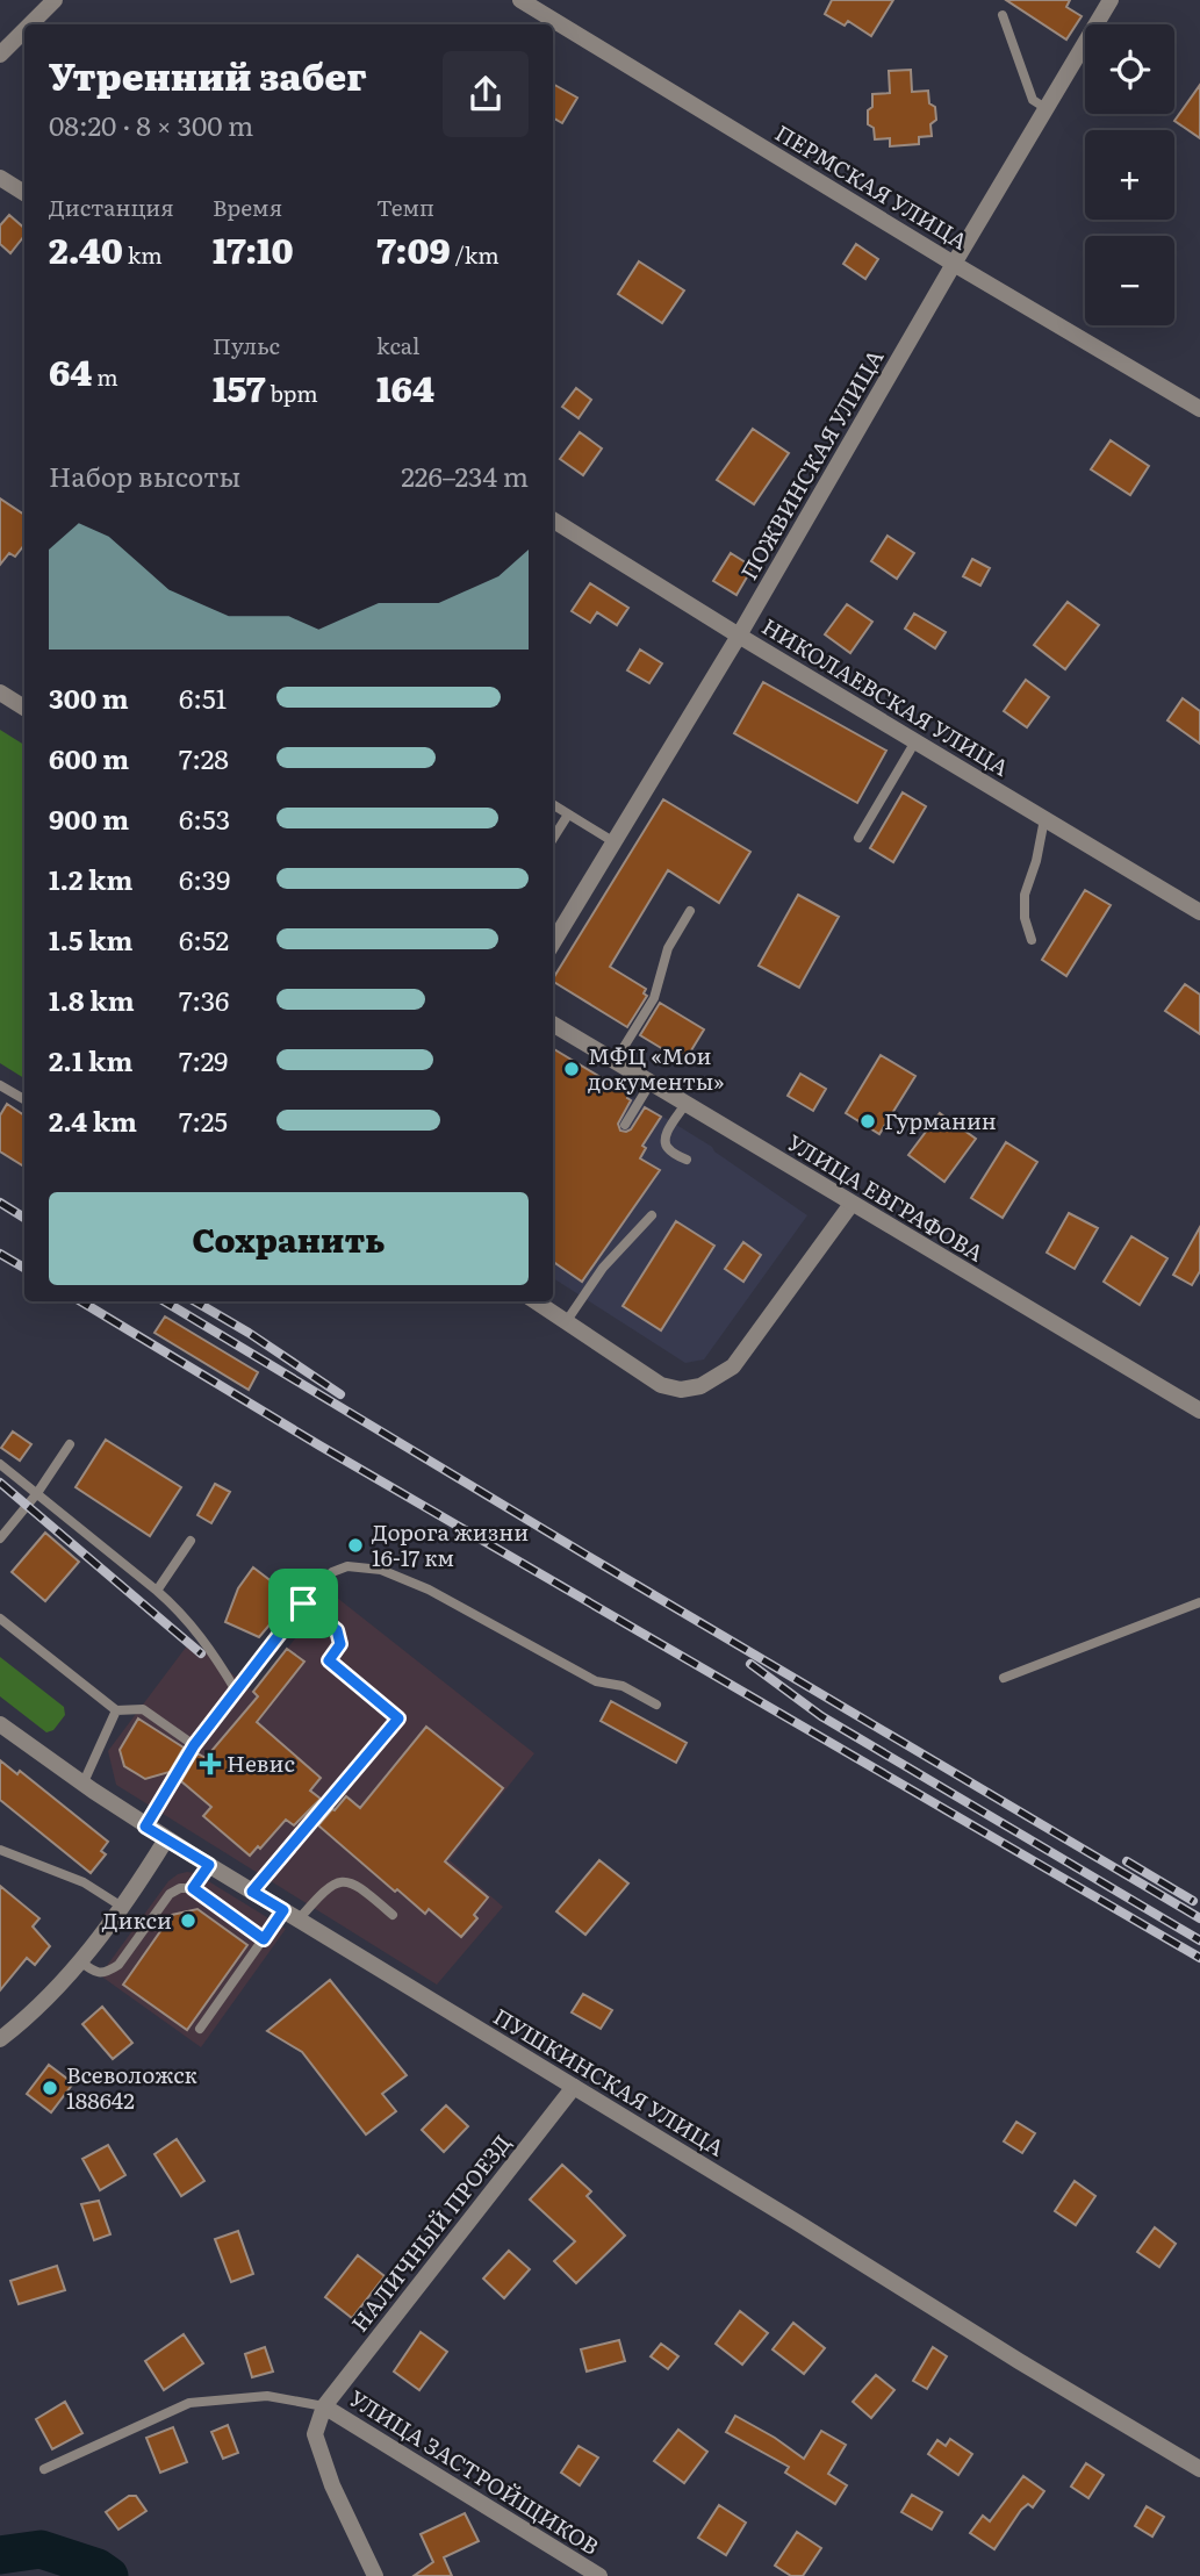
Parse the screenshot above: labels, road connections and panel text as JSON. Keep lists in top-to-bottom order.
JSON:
{
  "streets": {
    "street": [
      "ПЕРМСКАЯ УЛИЦА",
      "ПОЖВИНСКАЯ УЛИЦА",
      "НИКОЛАЕВСКАЯ УЛИЦА",
      "УЛИЦА ЕВГРАФОВА",
      "ПУШКИНСКАЯ УЛИЦА",
      "НАЛИЧНЫЙ ПРОЕЗД",
      "УЛИЦА ЗАСТРОЙЩИКОВ"
    ]
  },
  "crossings": [
    ["ПЕРМСКАЯ УЛИЦА", "ПОЖВИНСКАЯ УЛИЦА"],
    ["ПОЖВИНСКАЯ УЛИЦА", "НИКОЛАЕВСКАЯ УЛИЦА"],
    ["ПУШКИНСКАЯ УЛИЦА", "НАЛИЧНЫЙ ПРОЕЗД"],
    ["НАЛИЧНЫЙ ПРОЕЗД", "УЛИЦА ЗАСТРОЙЩИКОВ"]
  ],
  "places": {
    "other": [
      "МФЦ «Мои документы»",
      "Гурманин",
      "Дорога жизни 16-17 км",
      "Дикси",
      "Всеволожск 188642"
    ],
    "health": ["Невис"]
  },
  "page": {
    "map_buttons": ["+", "−"],
    "heading": ["Утренний забег", "08:20 · 8 × 300 m"],
    "stats": [
      ["Дистанция", "2.40 km"],
      ["Время", "17:10"],
      ["Темп", "7:09 /km"],
      ["64 m"],
      ["Пульс", "157 bpm"],
      ["kcal", "164"]
    ],
    "chart": ["Набор высоты", "226–234 m"],
    "list": [
      {
        "name": "300 m",
        "note": "6:51"
      },
      {
        "name": "600 m",
        "note": "7:28"
      },
      {
        "name": "900 m",
        "note": "6:53"
      },
      {
        "name": "1.2 km",
        "note": "6:39"
      },
      {
        "name": "1.5 km",
        "note": "6:52"
      },
      {
        "name": "1.8 km",
        "note": "7:36"
      },
      {
        "name": "2.1 km",
        "note": "7:29"
      },
      {
        "name": "2.4 km",
        "note": "7:25"
      }
    ],
    "buttons": "Сохранить"
  }
}
